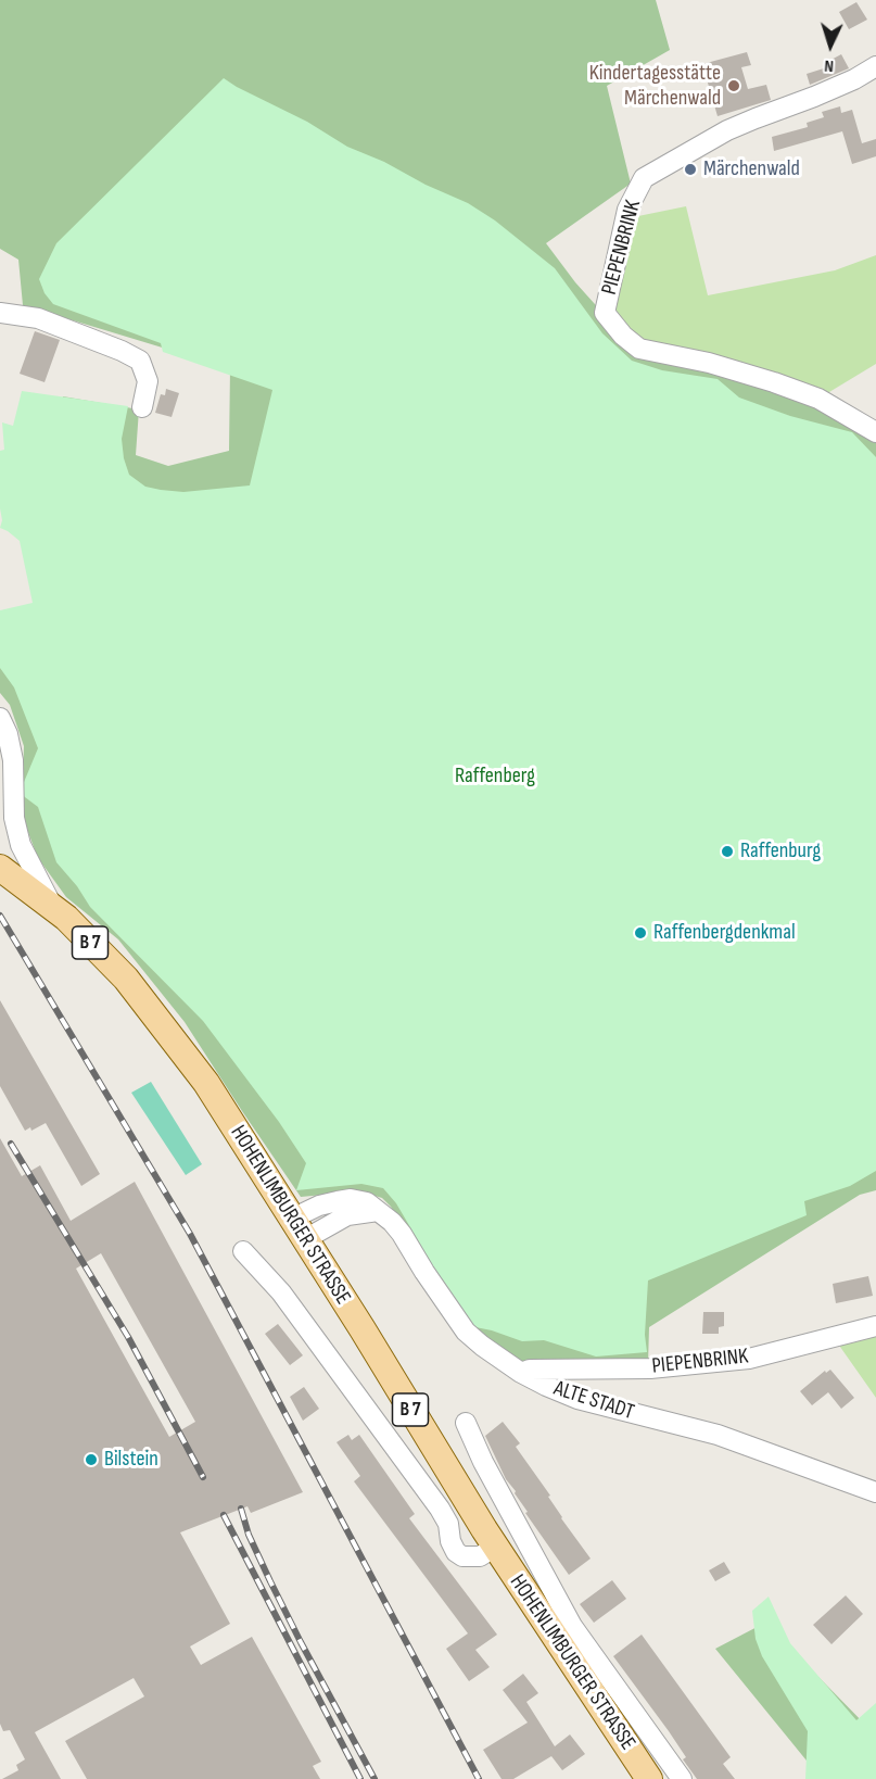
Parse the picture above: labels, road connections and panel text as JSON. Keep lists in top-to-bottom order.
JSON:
{
  "streets": {
    "main road": ["B 7", "HOHENLIMBURGER STRASSE"],
    "street": ["PIEPENBRINK", "ALTE STADT"]
  },
  "crossings": [
    ["PIEPENBRINK", "ALTE STADT"],
    ["HOHENLIMBURGER STRASSE", "ALTE STADT"]
  ],
  "parks": ["Raffenberg"],
  "places": [
    "Kindertagesstätte Märchenwald",
    "Märchenwald",
    "Raffenburg",
    "Raffenbergdenkmal",
    "Bilstein"
  ],
  "north": "bottom"
}
